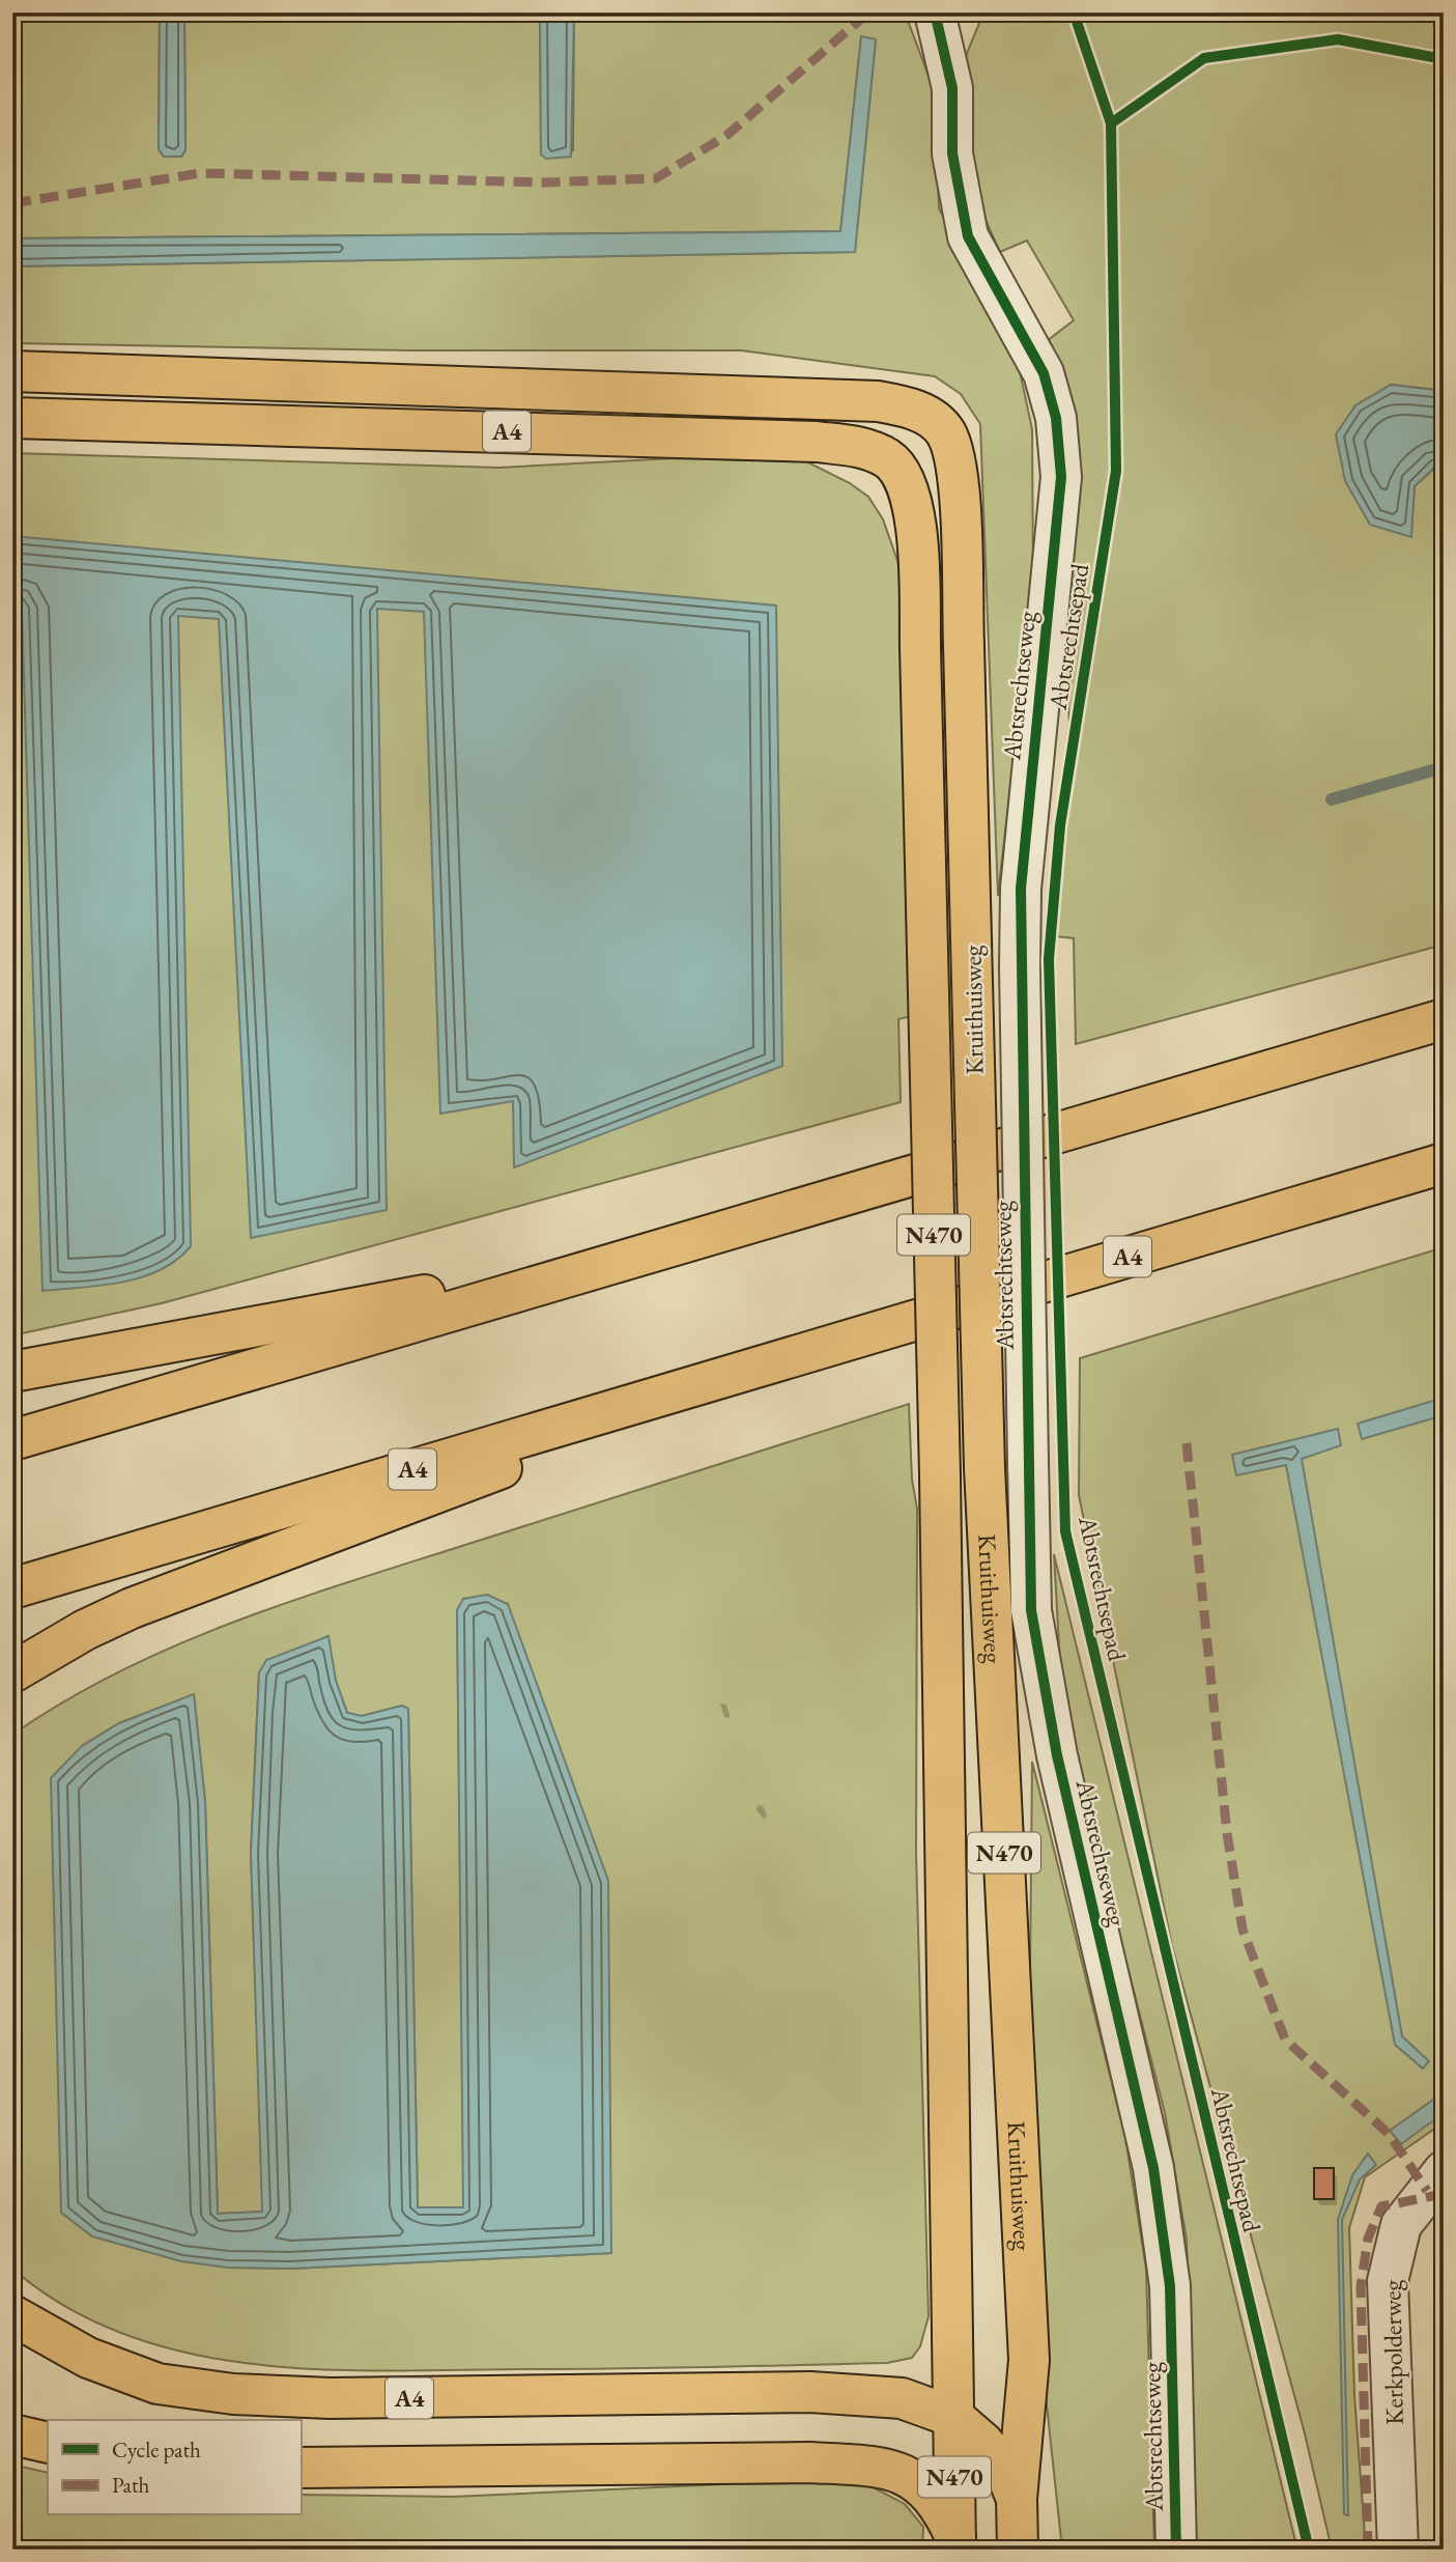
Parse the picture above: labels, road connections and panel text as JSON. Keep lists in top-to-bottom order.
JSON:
{
  "streets": {
    "main road": ["A4", "Kruithuisweg", "N470"],
    "street": ["Abtsrechtseweg", "Kerkpolderweg"],
    "cycle path": ["Abtsrechtsepad"]
  },
  "crossings": [
    ["A4", "Kruithuisweg"]
  ],
  "legend": ["Cycle path", "Path"]
}
